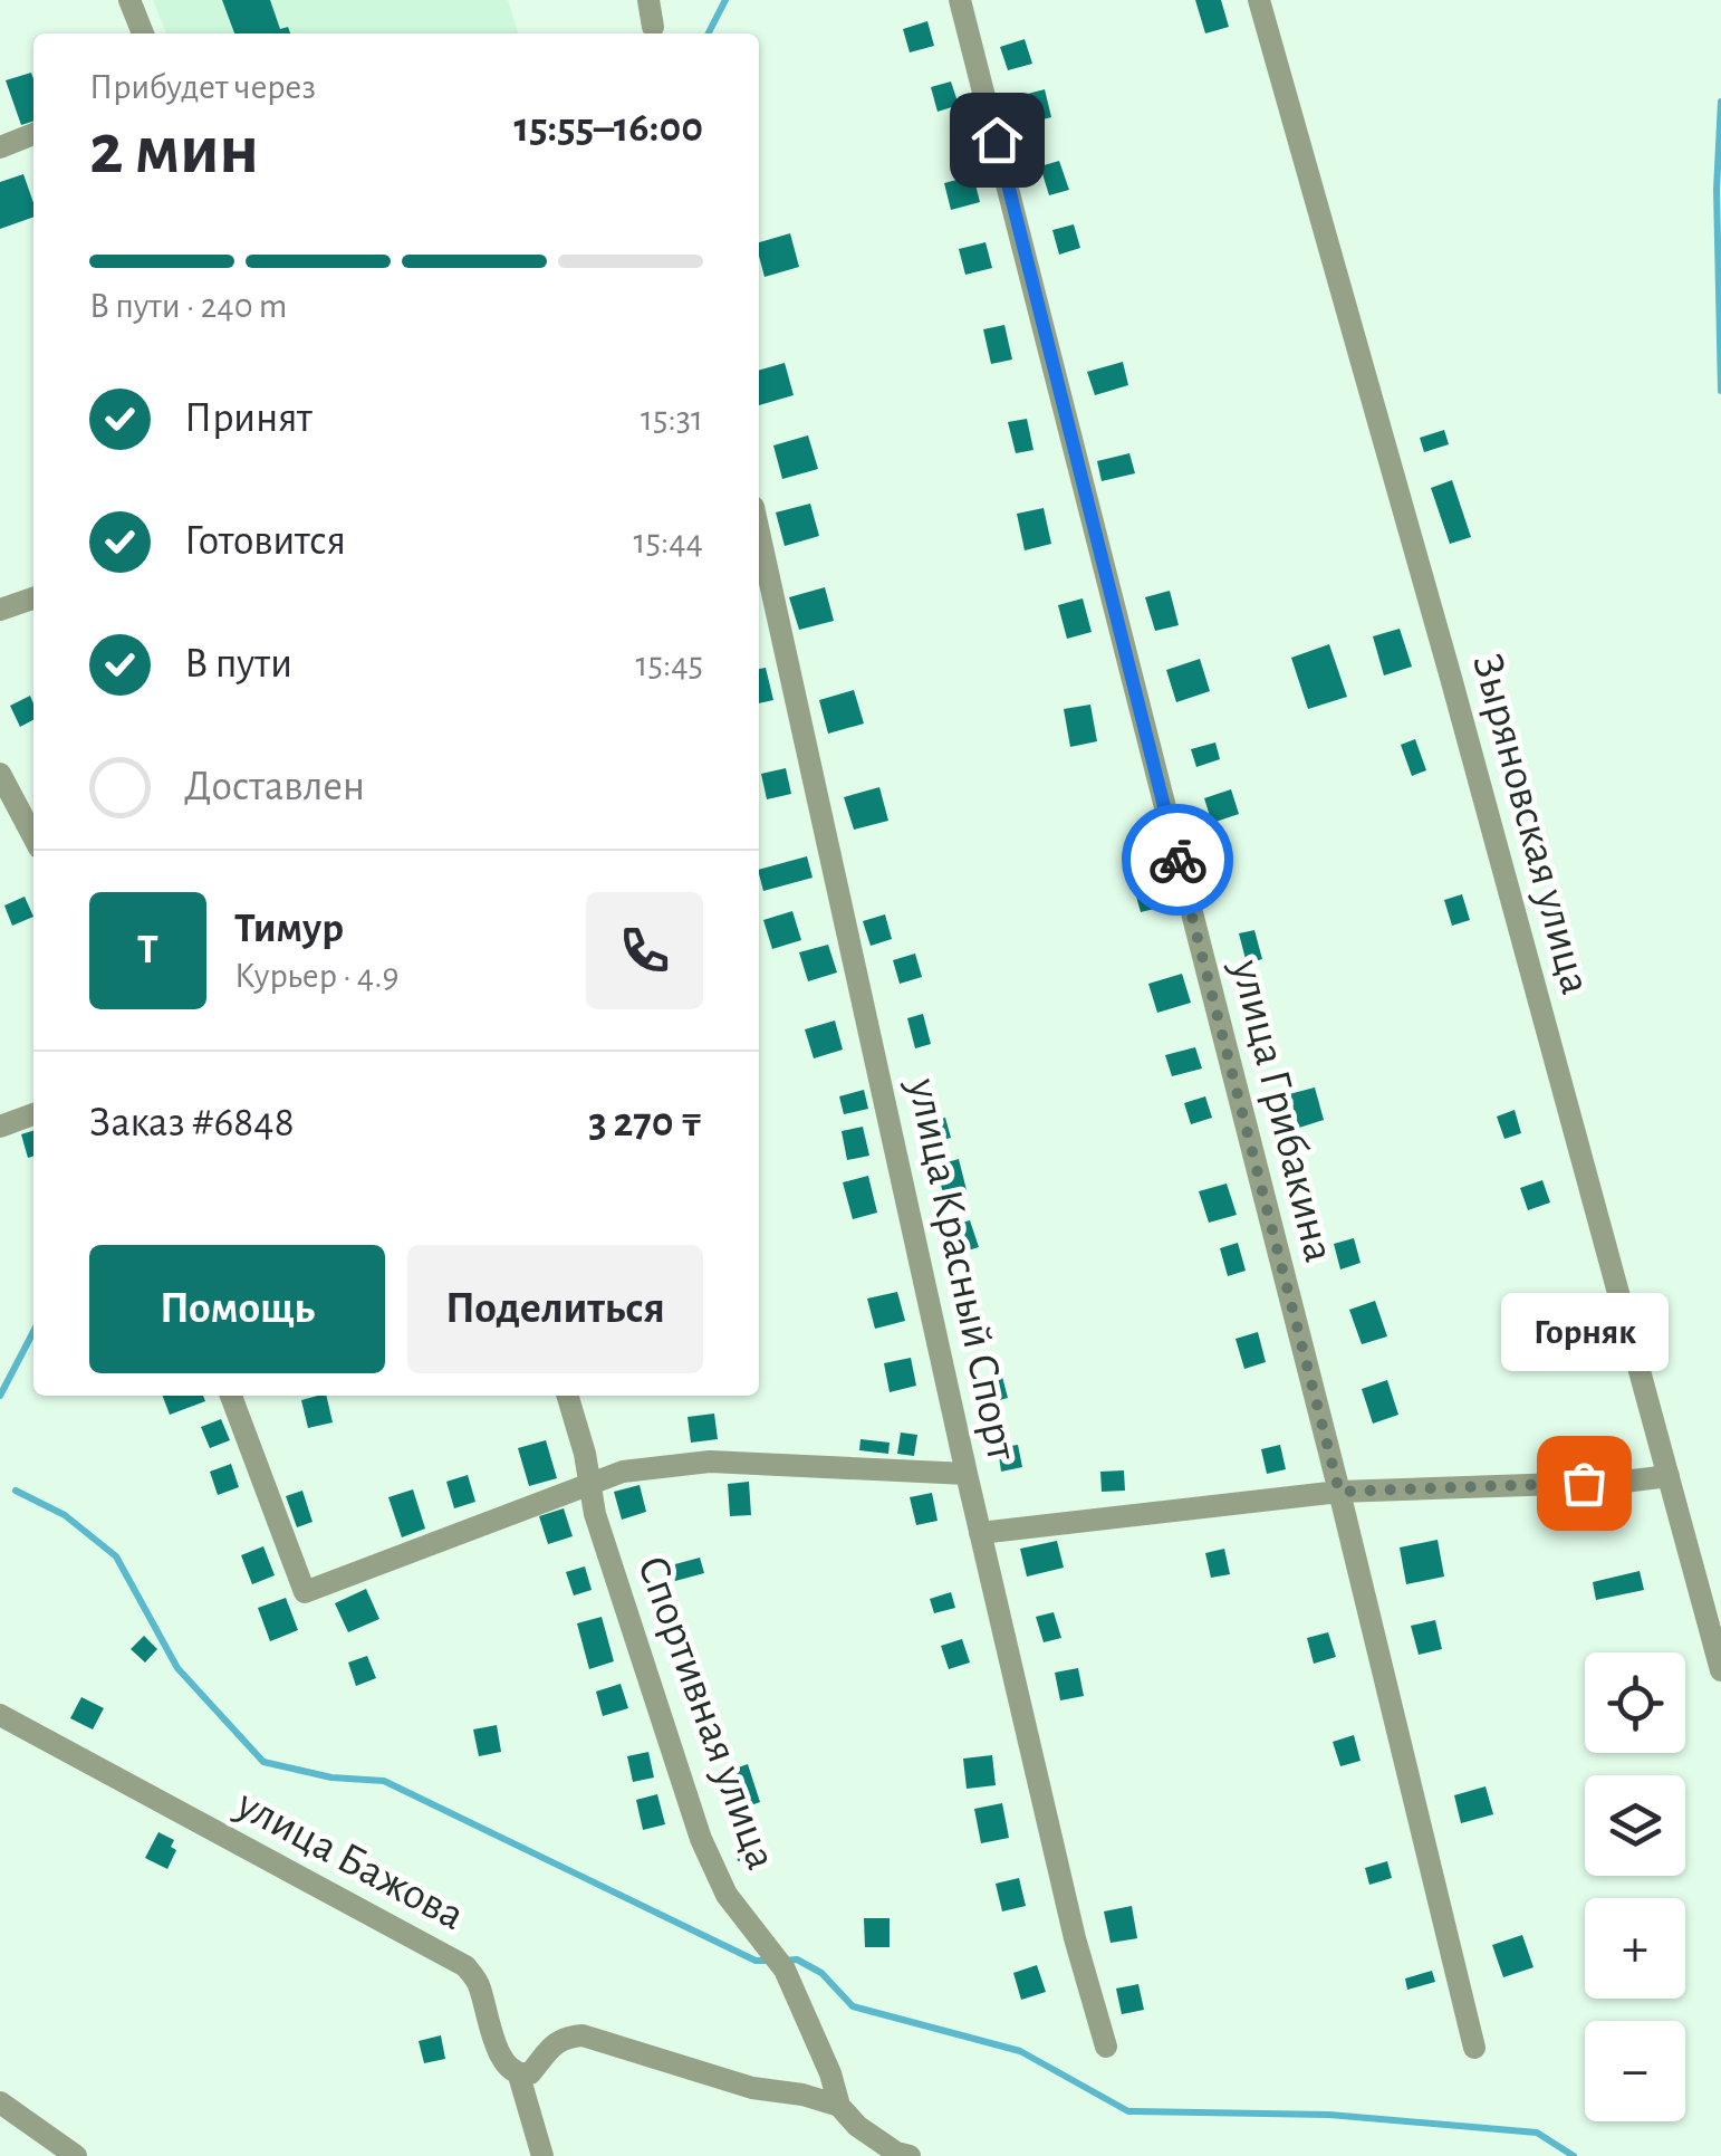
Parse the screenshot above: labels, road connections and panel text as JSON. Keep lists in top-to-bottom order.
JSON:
{
  "streets": {
    "street": [
      "Зыряновская улица",
      "улица Грибакина",
      "улица Красный Спорт",
      "Спортивная улица",
      "улица Бажова"
    ]
  },
  "places": ["Горняк"],
  "page": {
    "heading": ["2 мин", "Прибудет через", "15:55–16:00"],
    "panel": [
      "Тимур",
      "Курьер · 4.9",
      "Заказ #6848",
      "3 270 ₸"
    ],
    "bar": "В пути · 240 m",
    "list": [
      ["Принят", "15:31"],
      ["Готовится", "15:44"],
      ["В пути", "15:45"],
      "Доставлен"
    ],
    "round": "Т",
    "buttons": ["Помощь", "Поделиться"],
    "bubble": "Горняк",
    "map_buttons": ["+", "−"]
  }
}
